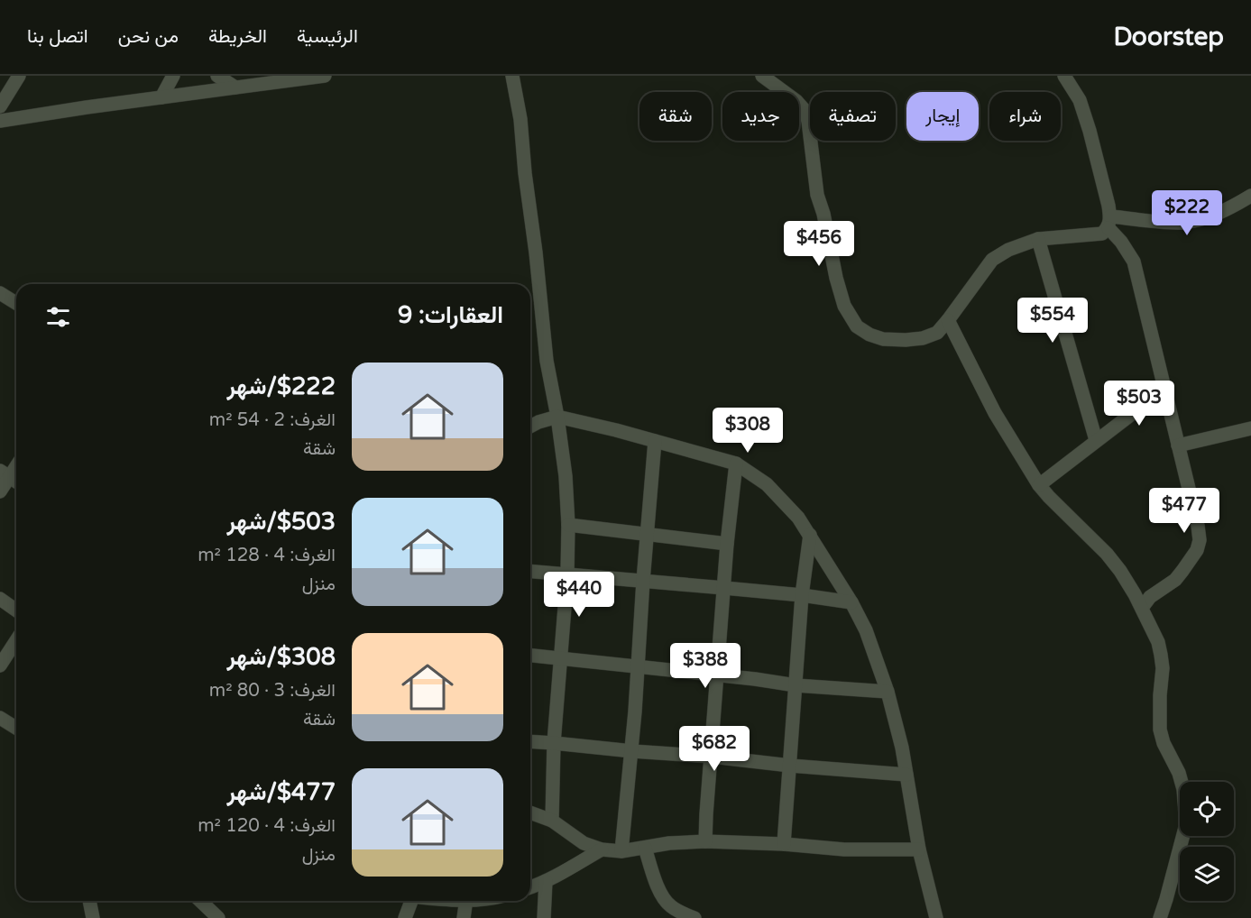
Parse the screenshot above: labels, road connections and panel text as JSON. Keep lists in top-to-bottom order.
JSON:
{
  "page": {
    "header": "Doorstep",
    "nav": [
      "الرئيسية",
      "الخريطة",
      "من نحن",
      "اتصل بنا"
    ],
    "chip": [
      "شراء",
      "إيجار",
      "تصفية",
      "جديد",
      "شقة"
    ],
    "price": [
      "$222",
      "$456",
      "$554",
      "$503",
      "$308",
      "$477",
      "$440",
      "$388",
      "$682"
    ],
    "heading": "العقارات: 9",
    "list": [
      {
        "name": "$222/شهر",
        "note": "الغرف: 2 · 54 m² · شقة"
      },
      {
        "name": "$503/شهر",
        "note": "الغرف: 4 · 128 m² · منزل"
      },
      {
        "name": "$308/شهر",
        "note": "الغرف: 3 · 80 m² · شقة"
      },
      {
        "name": "$477/شهر",
        "note": "الغرف: 4 · 120 m² · منزل"
      }
    ]
  }
}
